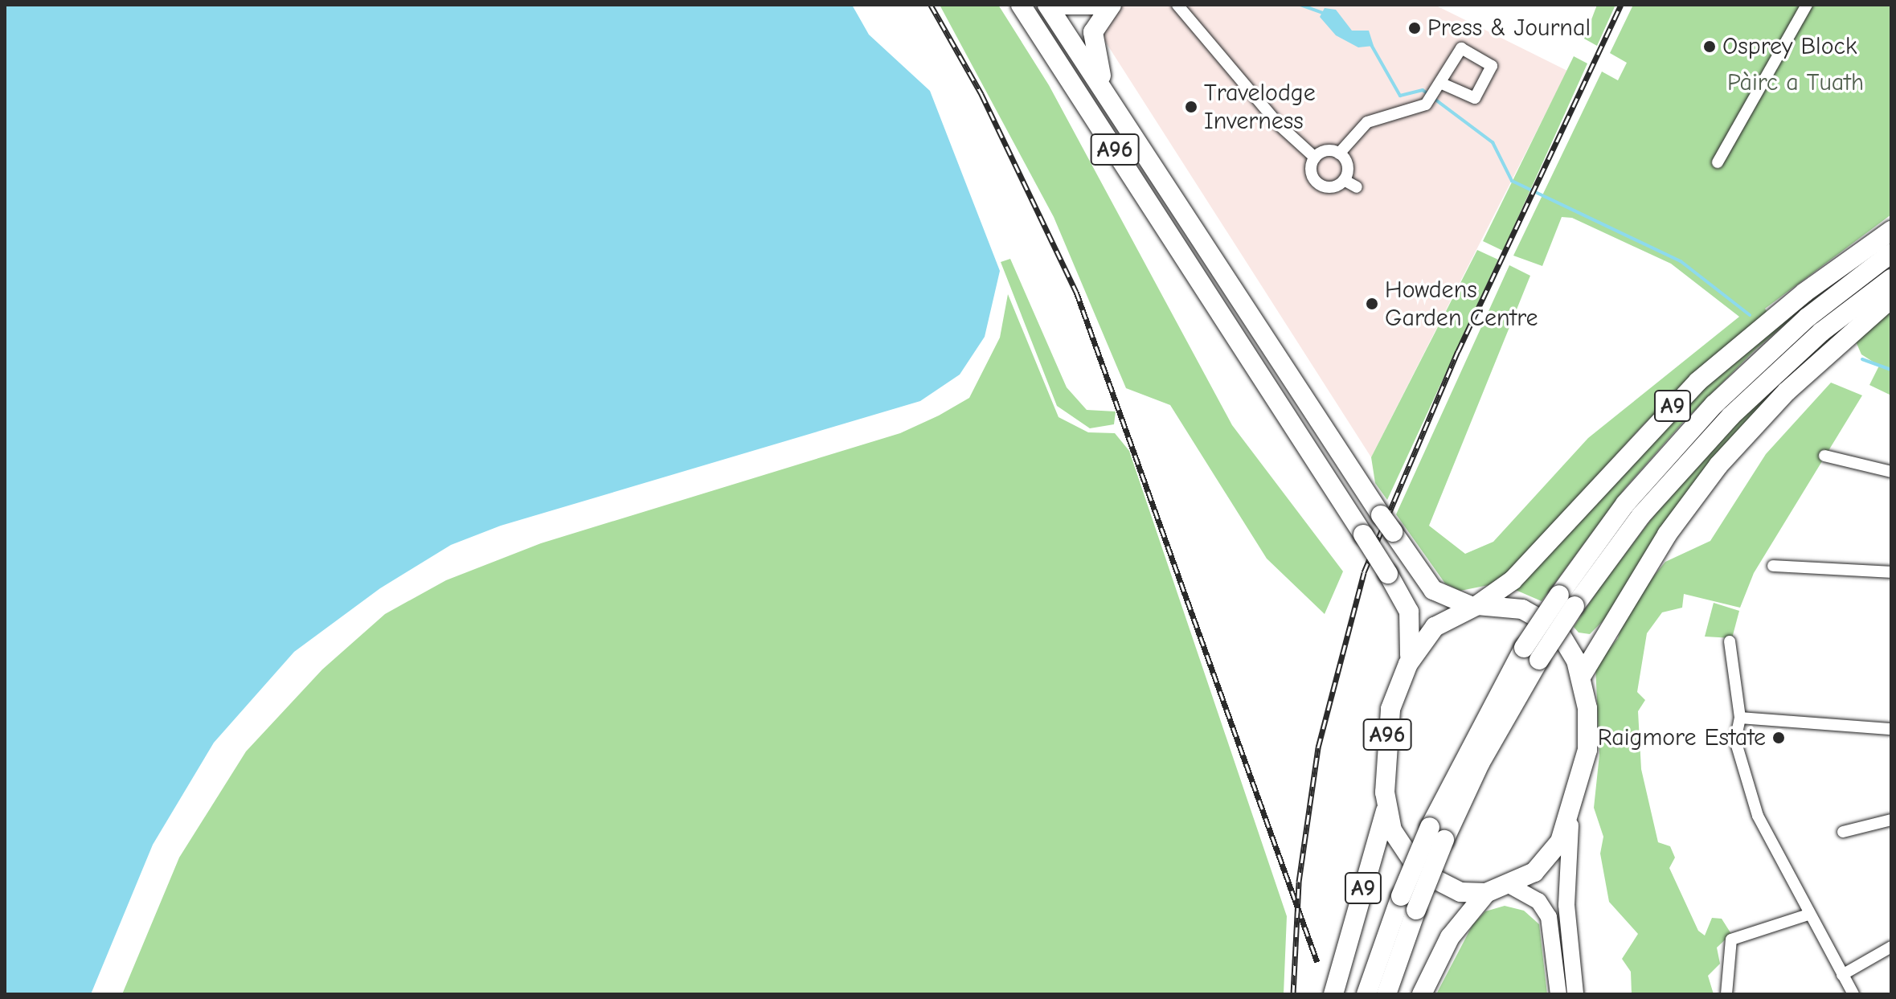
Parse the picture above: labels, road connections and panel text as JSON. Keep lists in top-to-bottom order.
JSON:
{
  "streets": {
    "highway": ["A96", "A9"]
  },
  "crossings": [
    ["A96", "A9"]
  ],
  "parks": ["Pàirc a Tuath"],
  "places": [
    "Press & Journal",
    "Osprey Block",
    "Travelodge Inverness",
    "Howdens Garden Centre",
    "Raigmore Estate"
  ]
}
